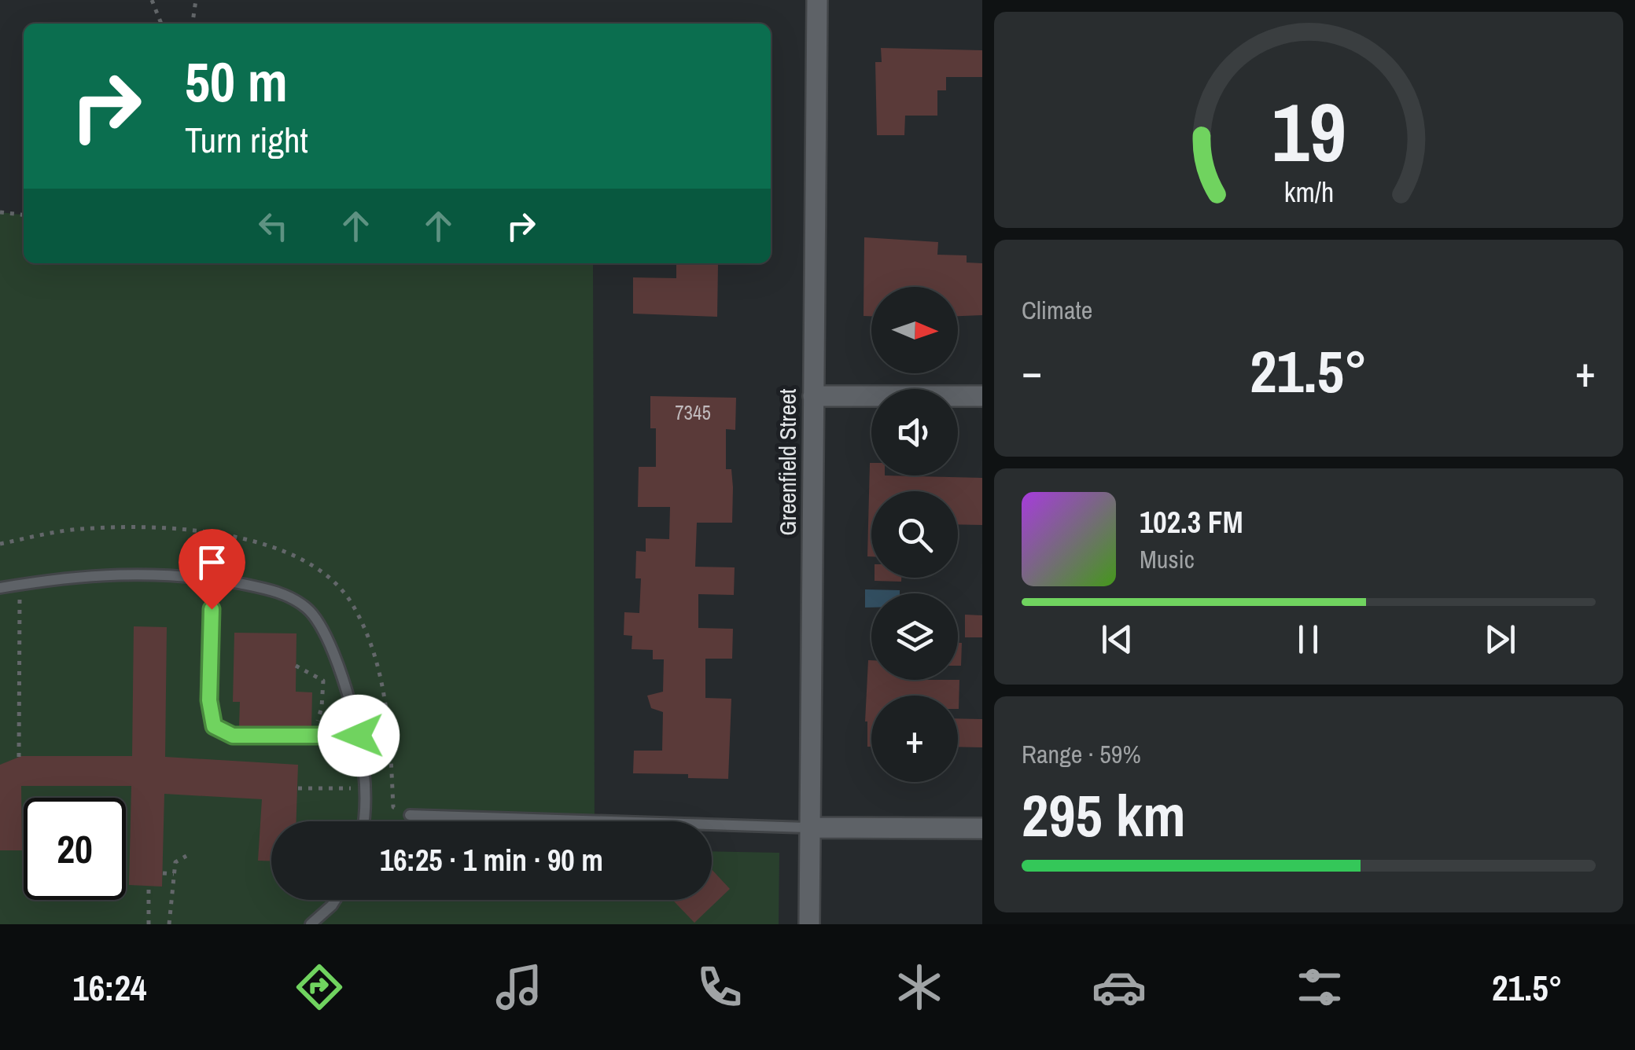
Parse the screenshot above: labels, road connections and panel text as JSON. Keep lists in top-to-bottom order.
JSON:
{
  "streets": {
    "street": ["Greenfield Street"]
  },
  "house_numbers": ["7345"],
  "north": "right",
  "page": {
    "turn": ["50 m", "Turn right"],
    "tile": [
      "Climate",
      ["Range · 59%", "295 km"]
    ],
    "map_buttons": "+",
    "heat": ["−", "21.5°", "+"],
    "song": ["102.3 FM", "Music"],
    "limit": "20",
    "trip": "16:25 · 1 min · 90 m",
    "tabs": ["16:24", "21.5°"],
    "gauge": ["19", "km/h"]
  }
}
